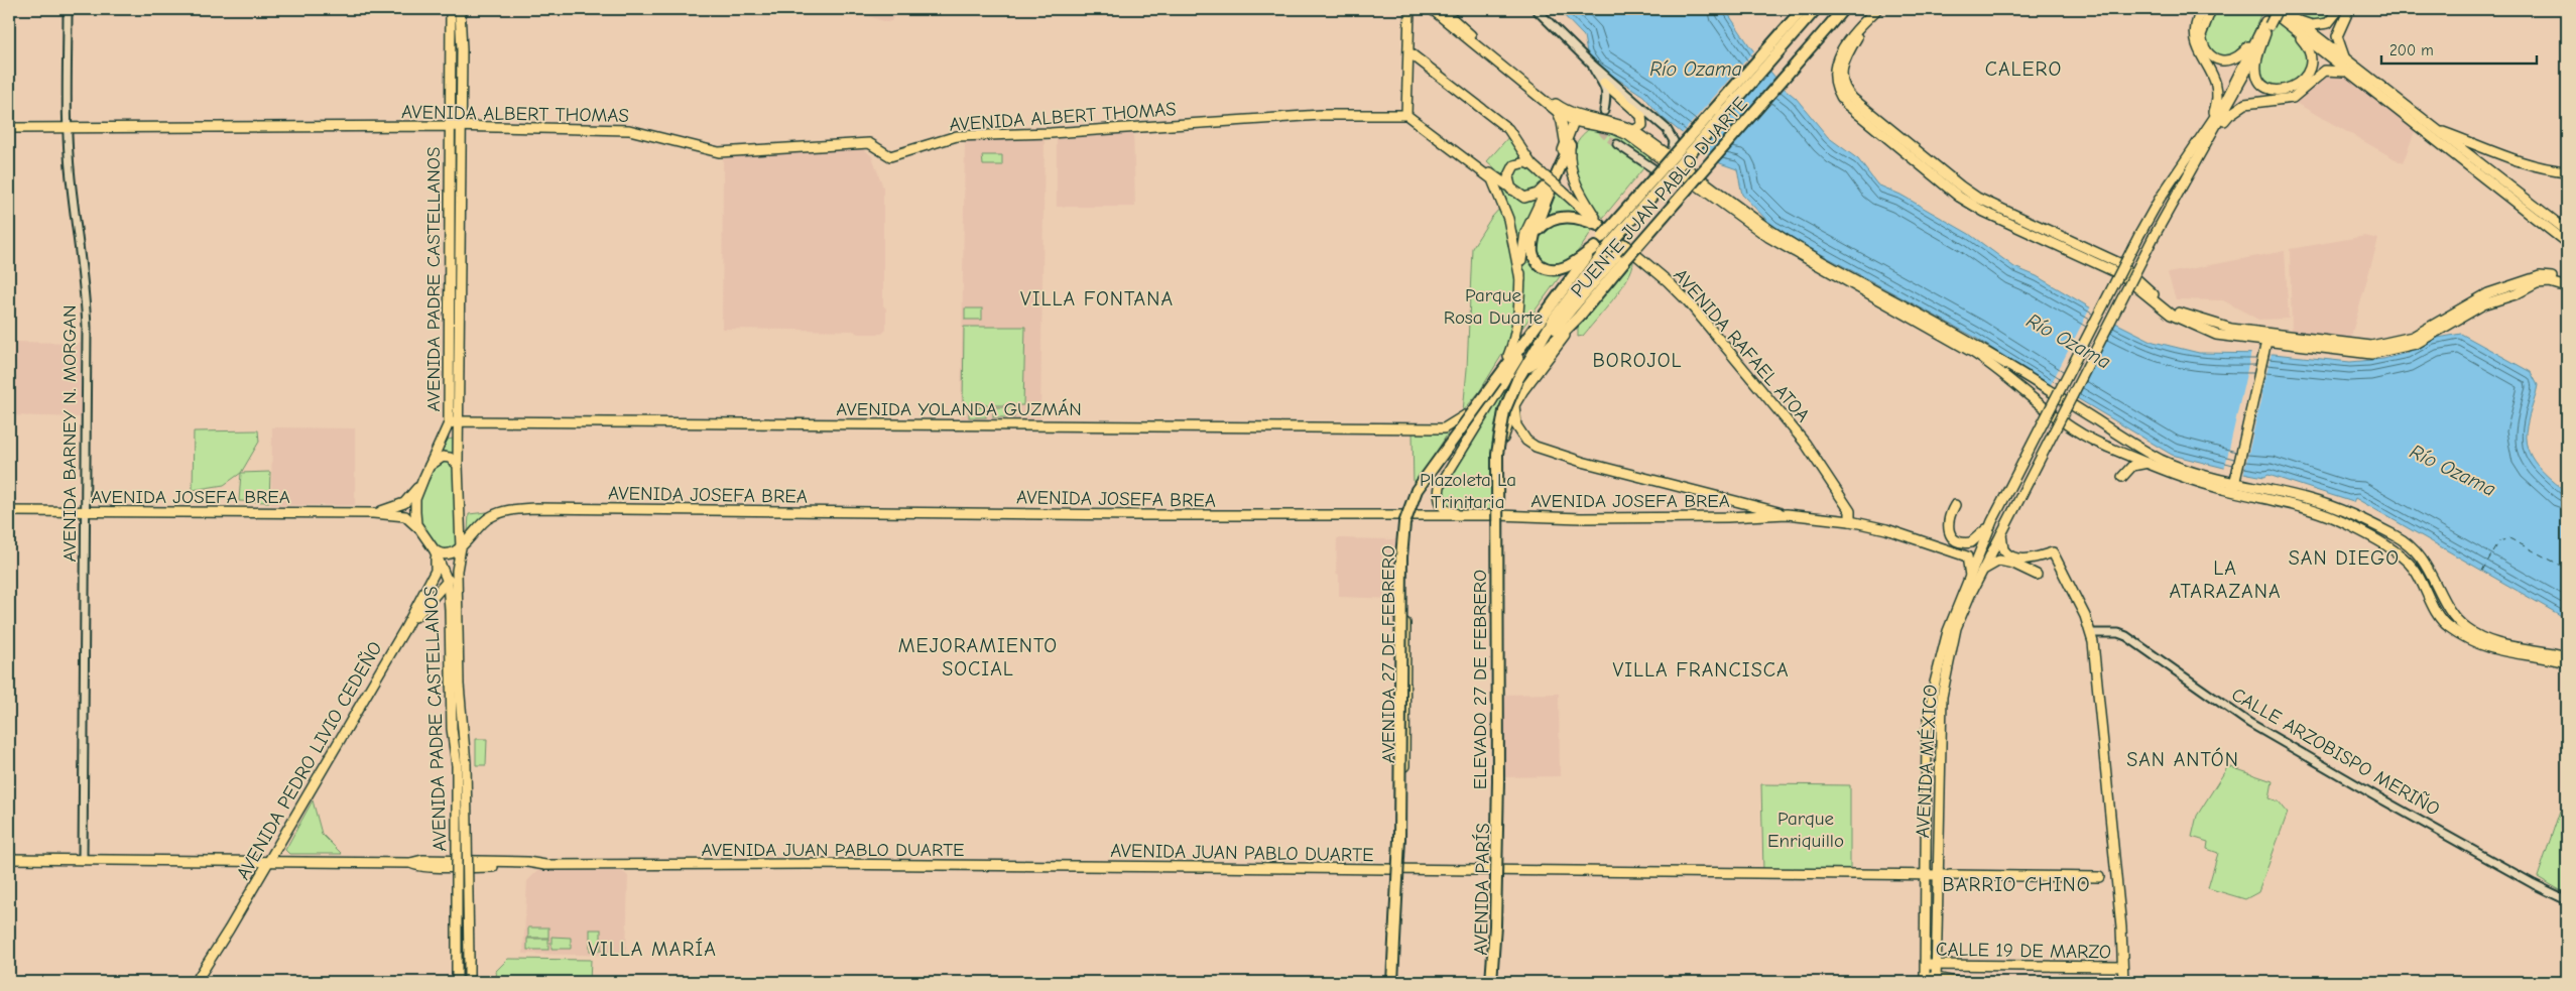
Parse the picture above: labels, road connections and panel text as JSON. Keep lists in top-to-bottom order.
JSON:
{
  "streets": {
    "highway": ["PUENTE JUAN PABLO DUARTE", "ELEVADO 27 DE FEBRERO"],
    "main road": [
      "AVENIDA ALBERT THOMAS",
      "AVENIDA PADRE CASTELLANOS",
      "AVENIDA RAFAEL ATOA",
      "AVENIDA YOLANDA GUZMÁN",
      "AVENIDA JOSEFA BREA",
      "AVENIDA 27 DE FEBRERO",
      "AVENIDA PEDRO LIVIO CEDEÑO",
      "AVENIDA MÉXICO",
      "AVENIDA JUAN PABLO DUARTE",
      "AVENIDA PARÍS",
      "CALLE 19 DE MARZO"
    ],
    "street": ["AVENIDA BARNEY N. MORGAN", "CALLE ARZOBISPO MERIÑO"]
  },
  "crossings": [
    ["AVENIDA ALBERT THOMAS", "AVENIDA PADRE CASTELLANOS"],
    ["AVENIDA ALBERT THOMAS", "AVENIDA BARNEY N. MORGAN"],
    ["PUENTE JUAN PABLO DUARTE", "ELEVADO 27 DE FEBRERO"],
    ["PUENTE JUAN PABLO DUARTE", "AVENIDA PARÍS"],
    ["AVENIDA PADRE CASTELLANOS", "AVENIDA YOLANDA GUZMÁN"],
    ["AVENIDA PADRE CASTELLANOS", "AVENIDA JOSEFA BREA"],
    ["AVENIDA PADRE CASTELLANOS", "AVENIDA PEDRO LIVIO CEDEÑO"],
    ["AVENIDA BARNEY N. MORGAN", "AVENIDA JOSEFA BREA"],
    ["AVENIDA BARNEY N. MORGAN", "AVENIDA JUAN PABLO DUARTE"],
    ["AVENIDA JOSEFA BREA", "AVENIDA 27 DE FEBRERO"],
    ["AVENIDA JOSEFA BREA", "AVENIDA PARÍS"],
    ["AVENIDA 27 DE FEBRERO", "AVENIDA JUAN PABLO DUARTE"],
    ["ELEVADO 27 DE FEBRERO", "AVENIDA PARÍS"],
    ["AVENIDA PEDRO LIVIO CEDEÑO", "AVENIDA JUAN PABLO DUARTE"],
    ["AVENIDA MÉXICO", "AVENIDA JUAN PABLO DUARTE"],
    ["AVENIDA MÉXICO", "CALLE 19 DE MARZO"],
    ["AVENIDA JUAN PABLO DUARTE", "AVENIDA PARÍS"]
  ],
  "districts": [
    "CALERO",
    "VILLA FONTANA",
    "BOROJOL",
    "SAN DIEGO",
    "LA ATARAZANA",
    "MEJORAMIENTO SOCIAL",
    "VILLA FRANCISCA",
    "SAN ANTÓN",
    "BARRIO CHINO",
    "VILLA MARÍA"
  ],
  "water": ["Río Ozama"],
  "parks": ["Parque Rosa Duarte", "Plazoleta La Trinitaria", "Parque Enriquillo"],
  "scale_bar": "200 m"
}
